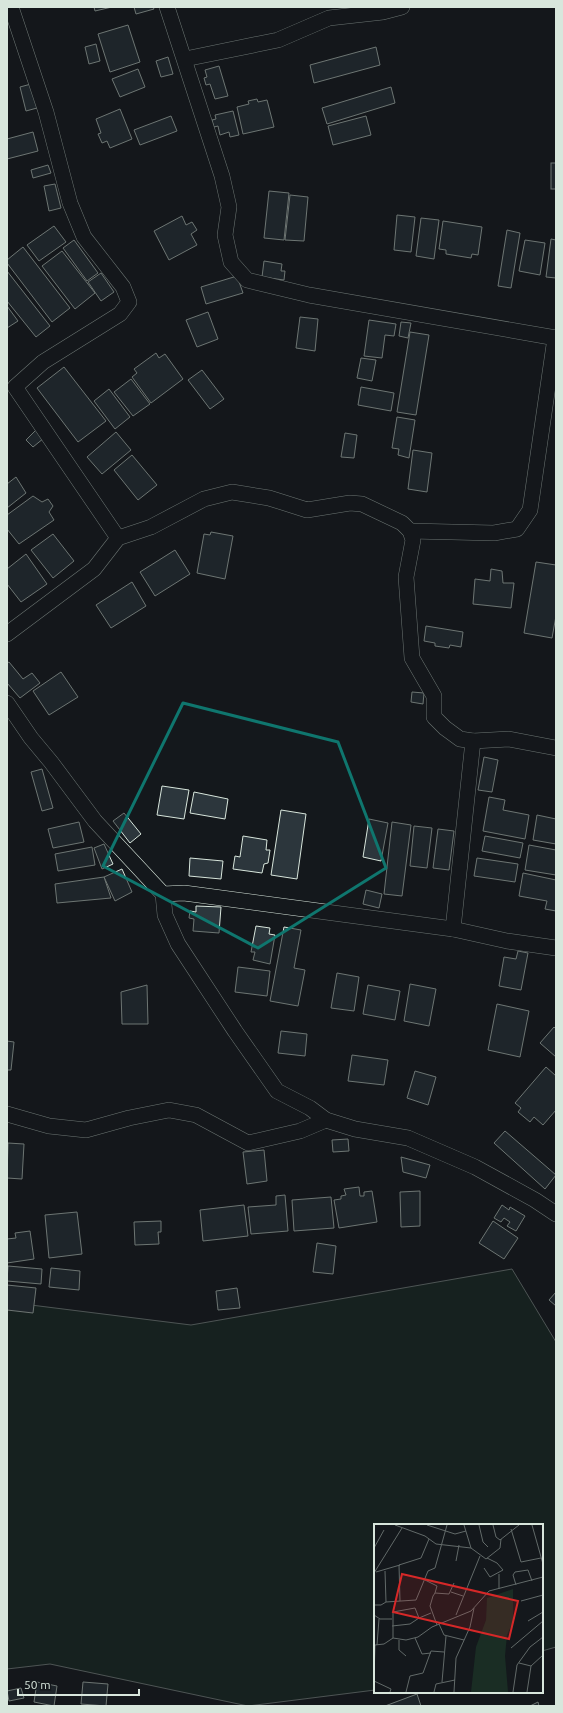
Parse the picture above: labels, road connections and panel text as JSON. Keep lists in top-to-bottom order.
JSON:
{
  "scale_bar": "50 m"
}
